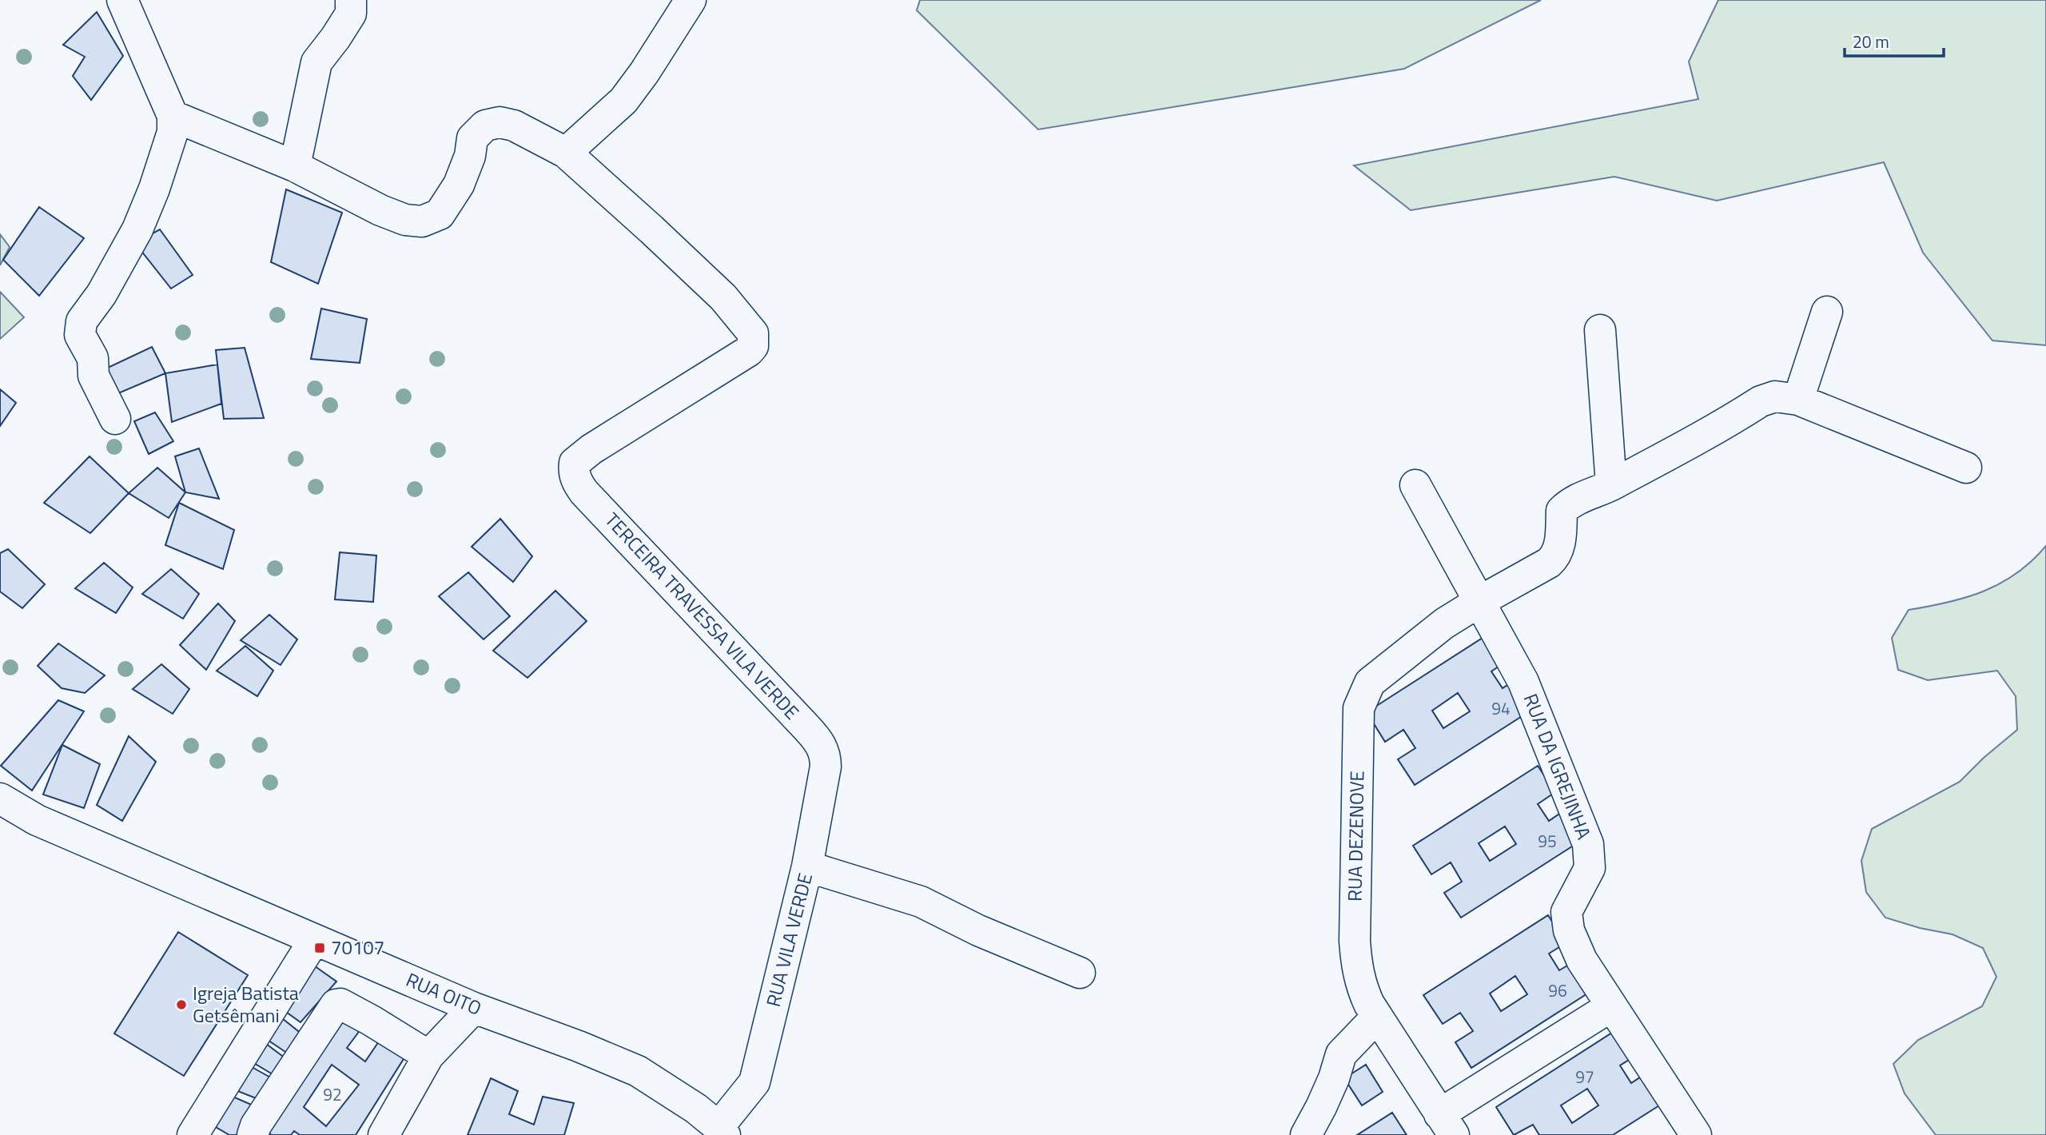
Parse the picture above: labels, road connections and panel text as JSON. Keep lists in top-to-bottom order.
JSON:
{
  "streets": {
    "street": [
      "TERCEIRA TRAVESSA VILA VERDE",
      "RUA DA IGREJINHA",
      "RUA DEZENOVE",
      "RUA VILA VERDE",
      "RUA OITO"
    ]
  },
  "crossings": [
    ["TERCEIRA TRAVESSA VILA VERDE", "RUA VILA VERDE"],
    ["RUA DA IGREJINHA", "RUA DEZENOVE"],
    ["RUA VILA VERDE", "RUA OITO"]
  ],
  "places": {
    "transit": ["70107"],
    "other": ["Igreja Batista Getsêmani"]
  },
  "house_numbers": [
    "94",
    "95",
    "96",
    "97",
    "92"
  ],
  "scale_bar": "20 m"
}
